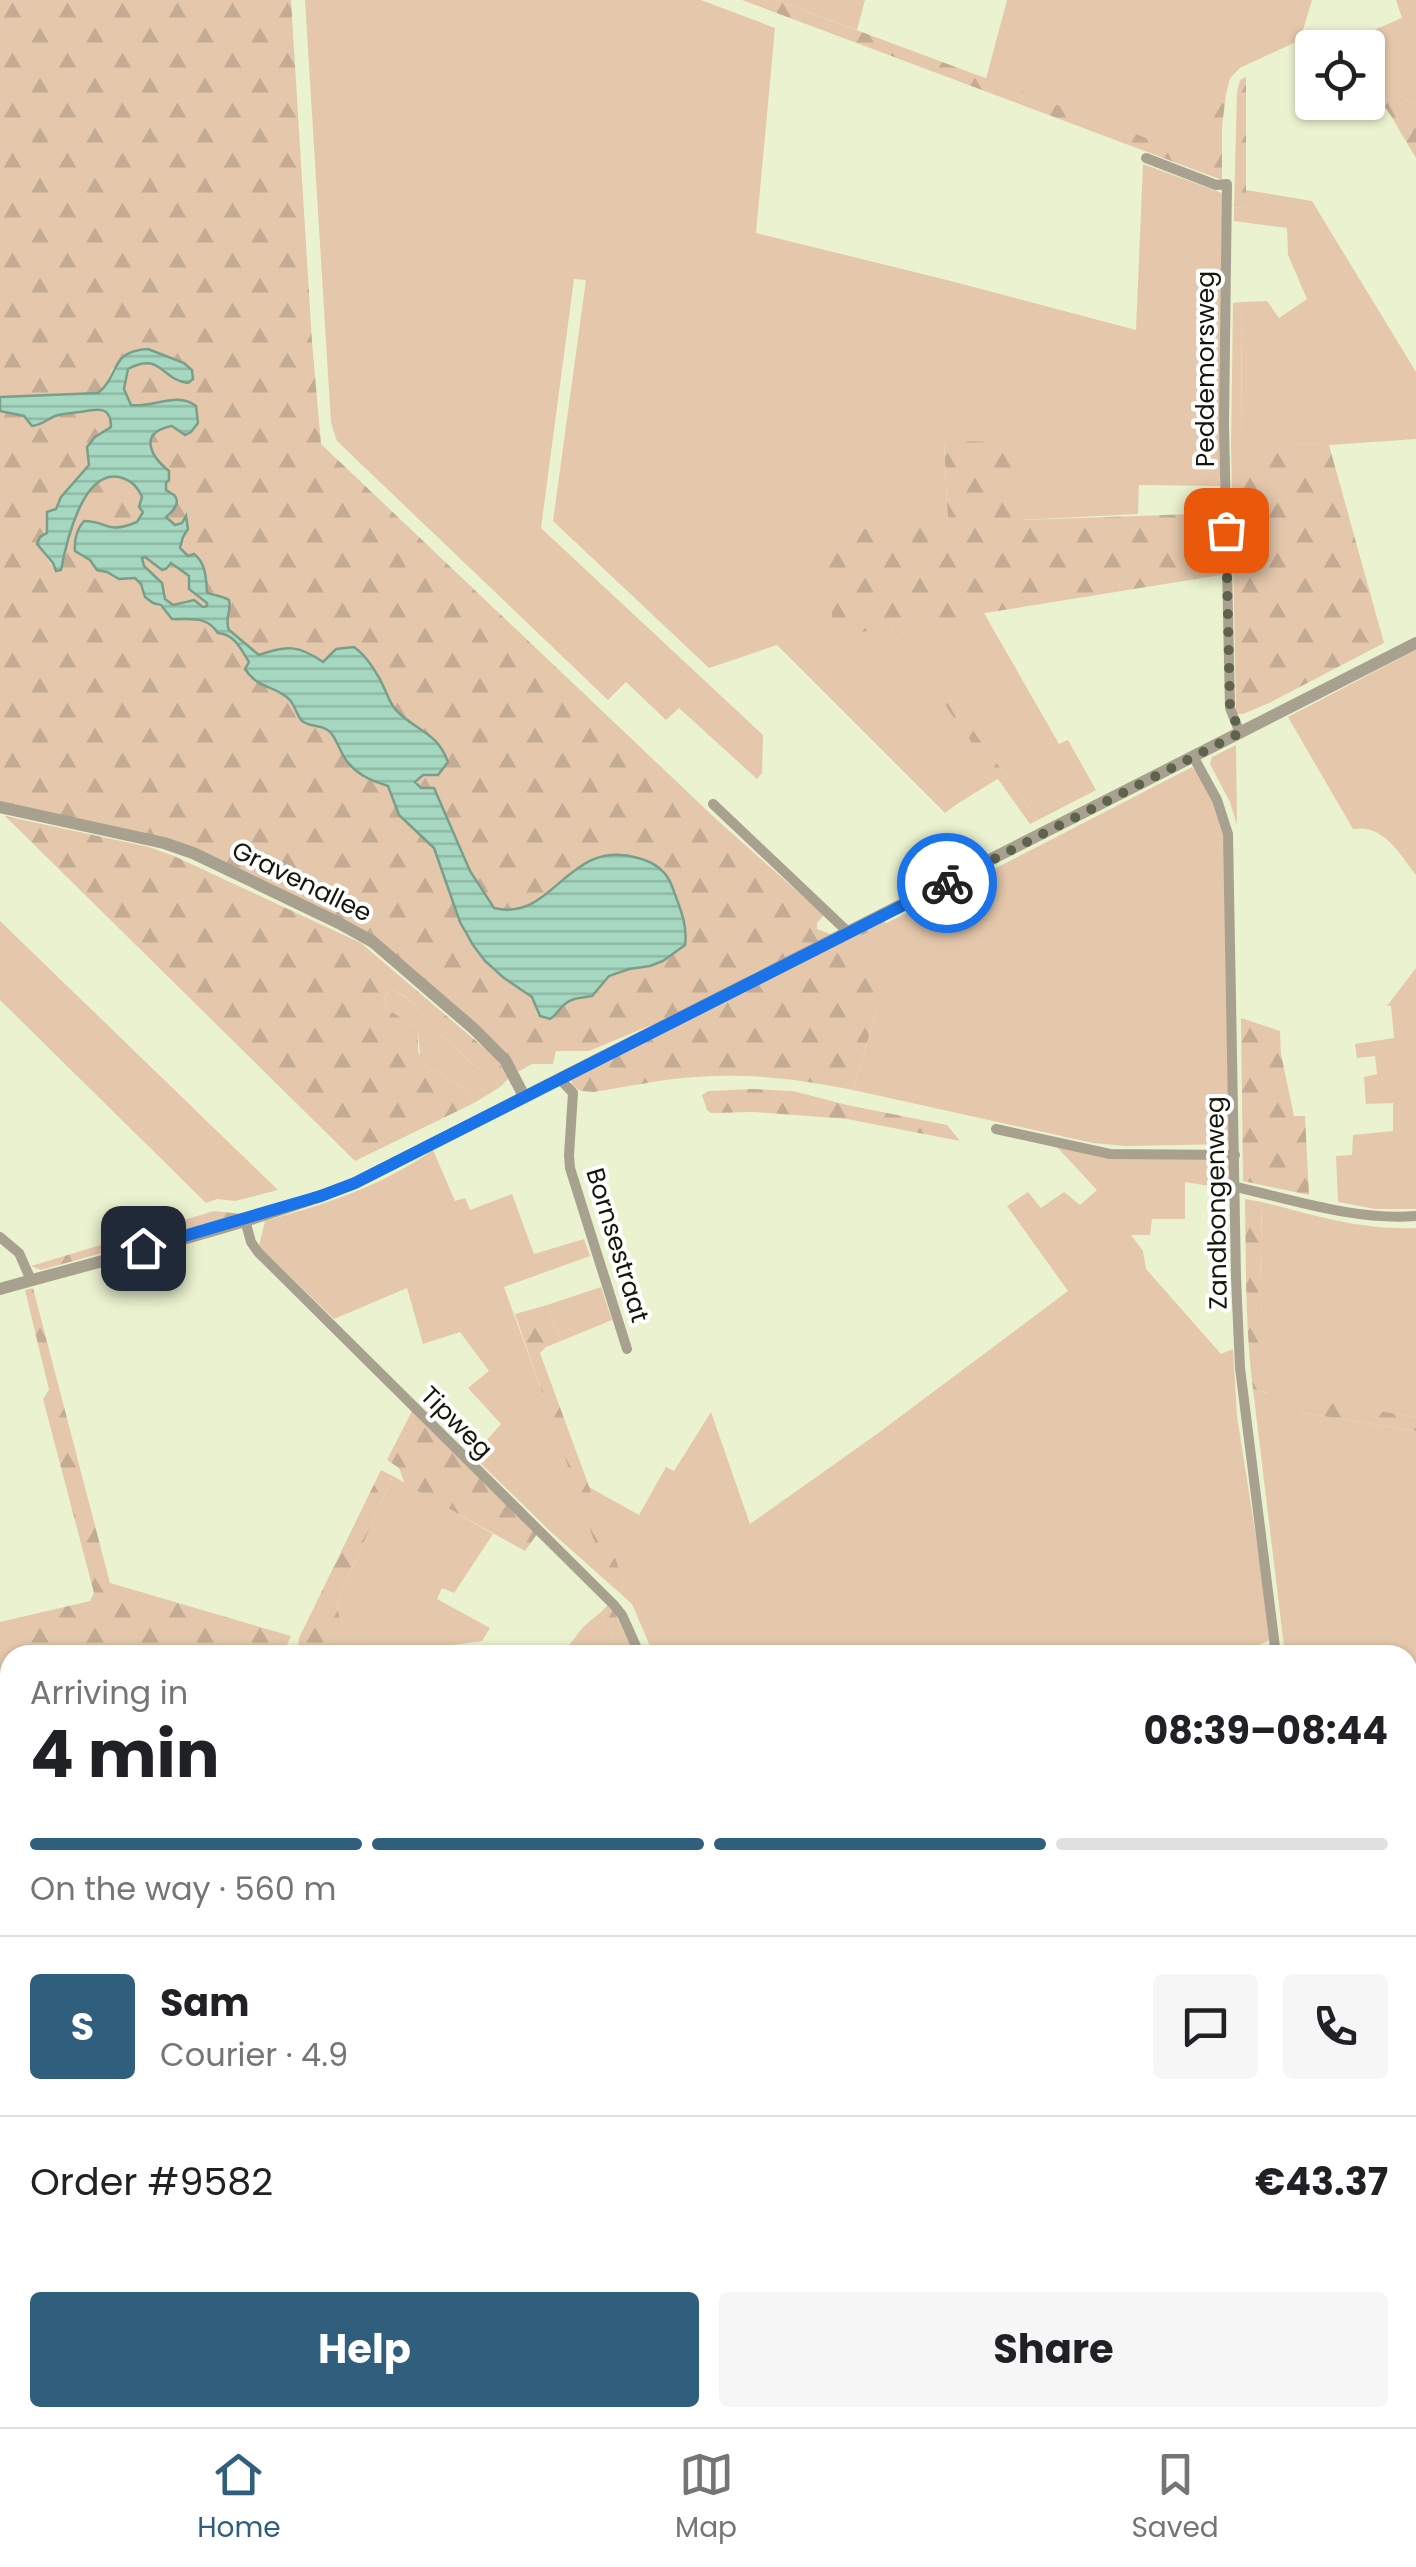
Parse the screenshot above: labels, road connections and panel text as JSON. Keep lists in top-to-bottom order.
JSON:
{
  "streets": {
    "street": [
      "Peddemorsweg",
      "Gravenallee",
      "Zandbongenweg",
      "Bornsestraat",
      "Tipweg"
    ]
  },
  "page": {
    "heading": ["4 min", "Arriving in", "08:39–08:44"],
    "panel": [
      "Sam",
      "Courier · 4.9",
      "Order #9582",
      "€43.37"
    ],
    "bar": "On the way · 560 m",
    "round": "S",
    "buttons": ["Help", "Share"],
    "tabs": ["Home", "Map", "Saved"]
  }
}
